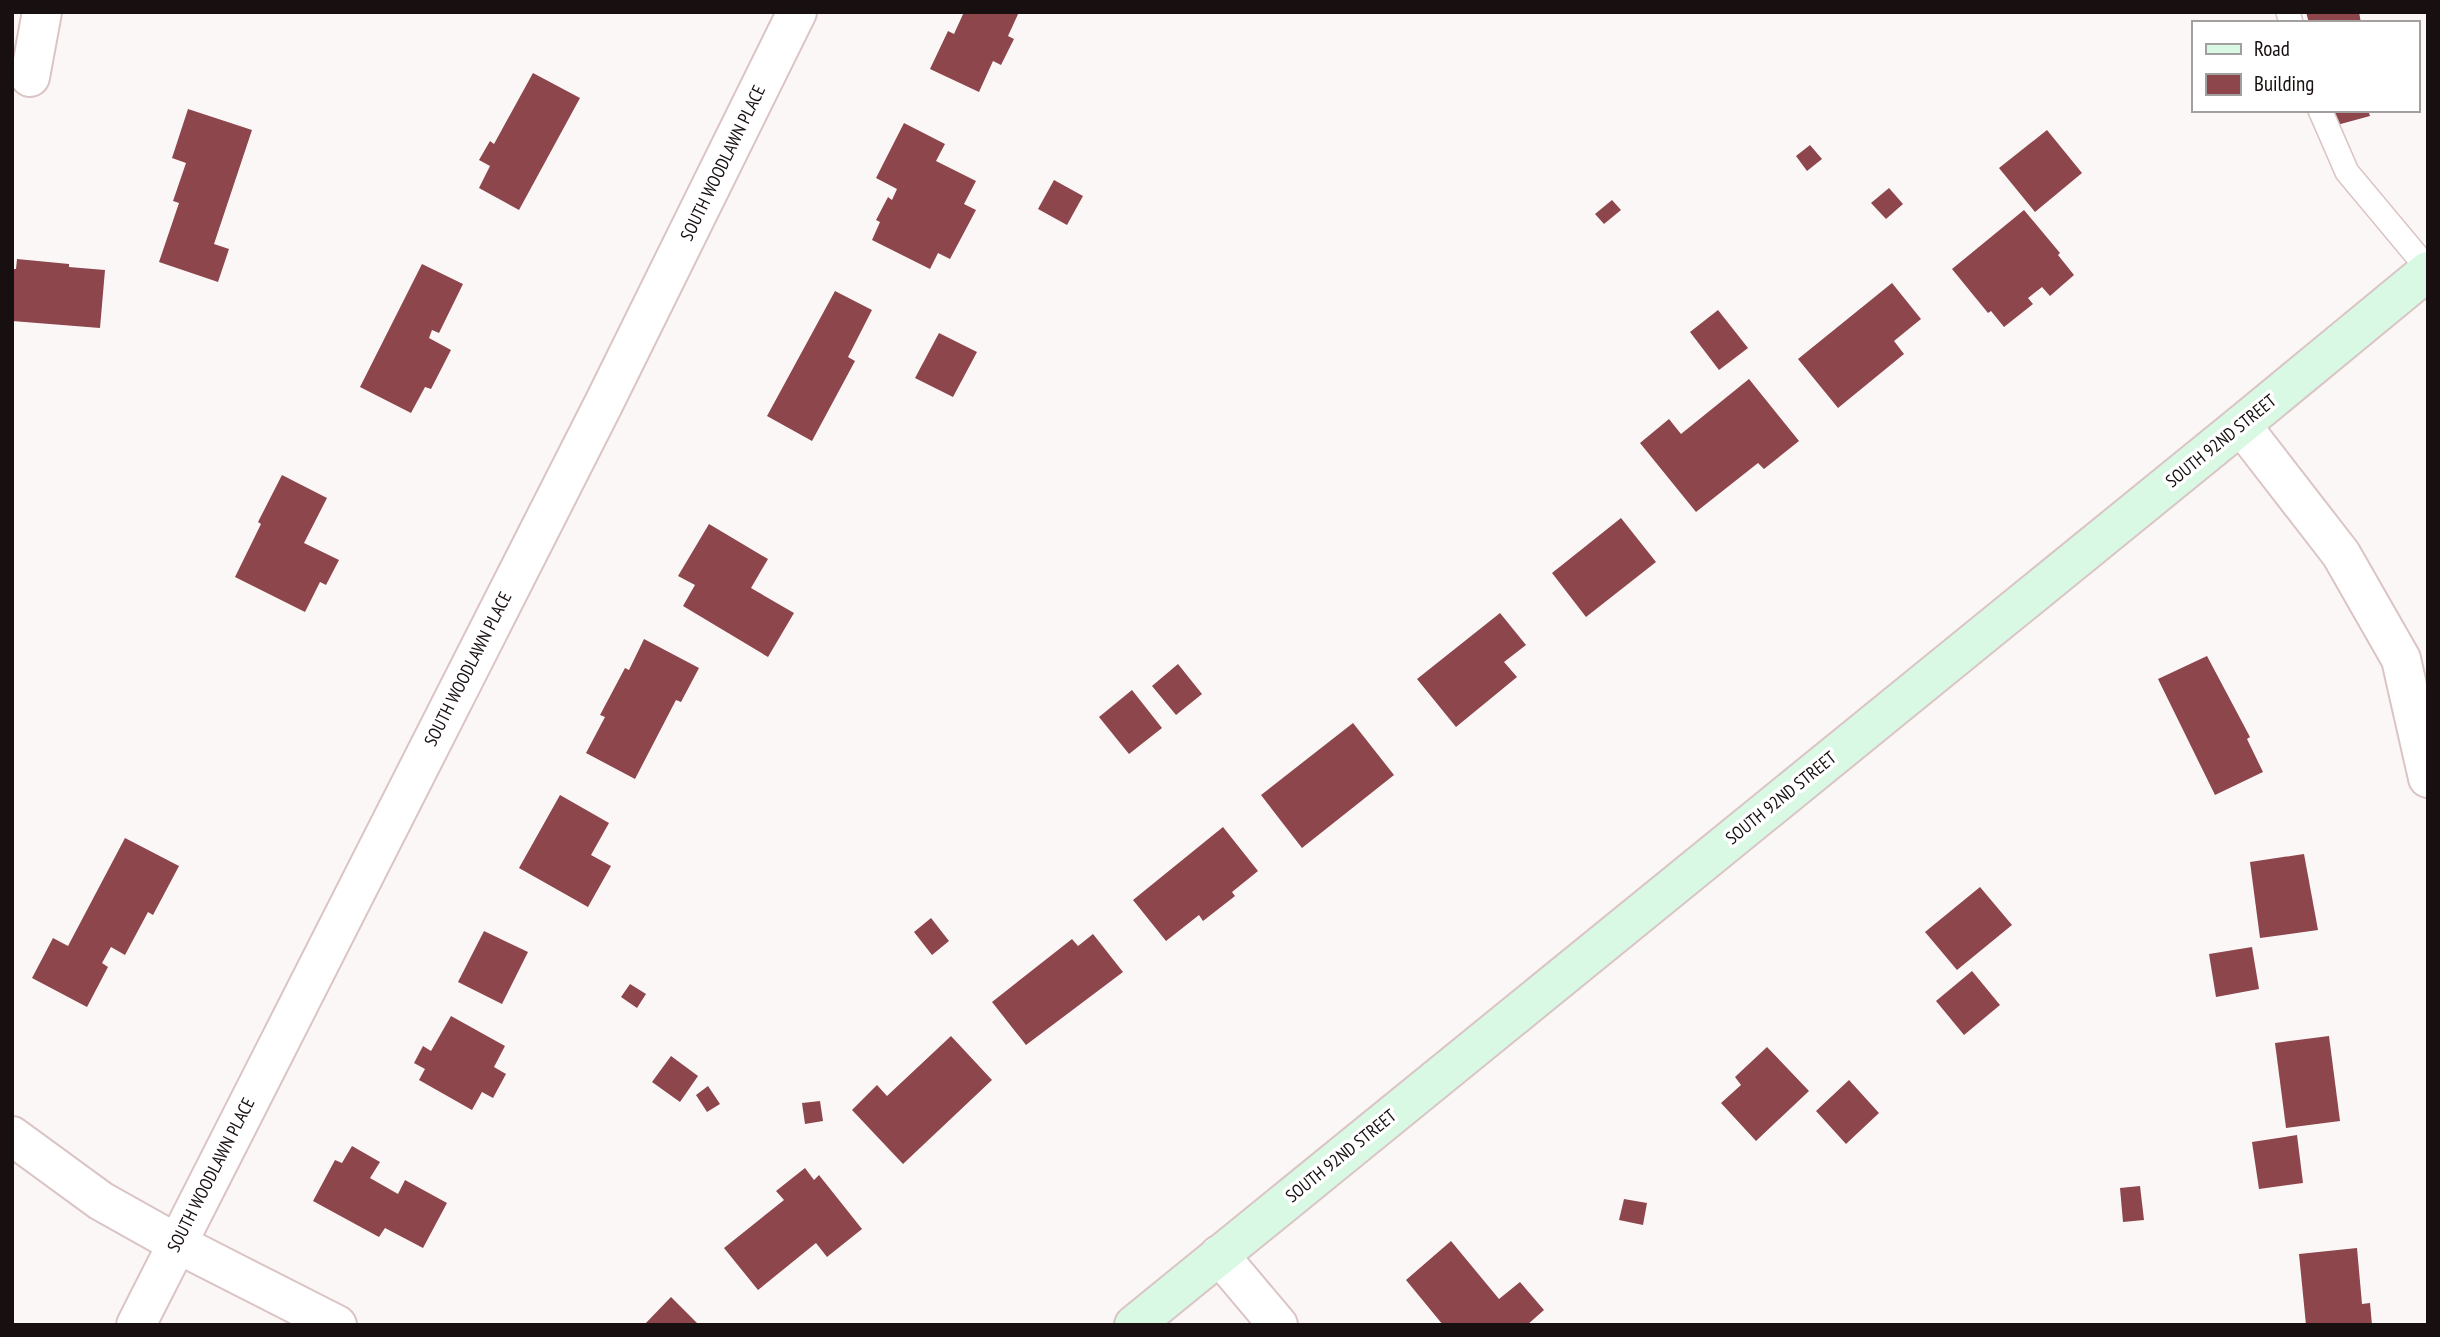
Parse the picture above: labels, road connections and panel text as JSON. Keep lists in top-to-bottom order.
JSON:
{
  "streets": {
    "main road": ["SOUTH 92ND STREET"],
    "street": ["SOUTH WOODLAWN PLACE"]
  },
  "legend": ["Road", "Building"]
}
